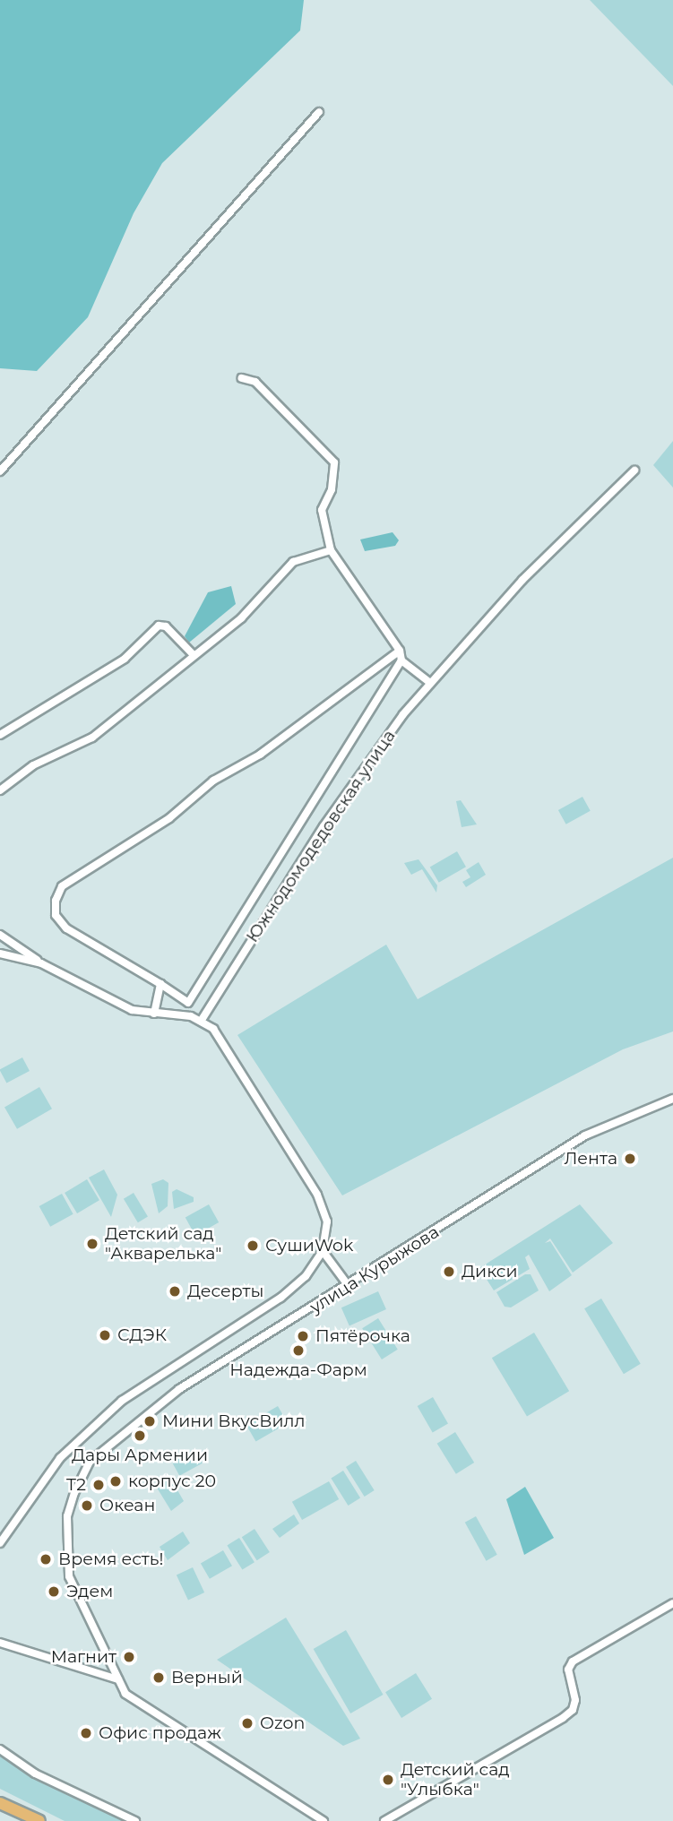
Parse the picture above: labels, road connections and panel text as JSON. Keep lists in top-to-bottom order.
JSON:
{
  "streets": {
    "street": ["Южнодомодедовская улица", "улица Курыжова"]
  },
  "places": [
    "Лента",
    "Детский сад \"Акварелька\"",
    "СушиWok",
    "Дикси",
    "Десерты",
    "СДЭК",
    "Пятёрочка",
    "Надежда-Фарм",
    "Мини ВкусВилл",
    "Дары Армении",
    "корпус 20",
    "T2",
    "Океан",
    "Время есть!",
    "Эдем",
    "Магнит",
    "Верный",
    "Ozon",
    "Офис продаж",
    "Детский сад \"Улыбка\""
  ]
}
